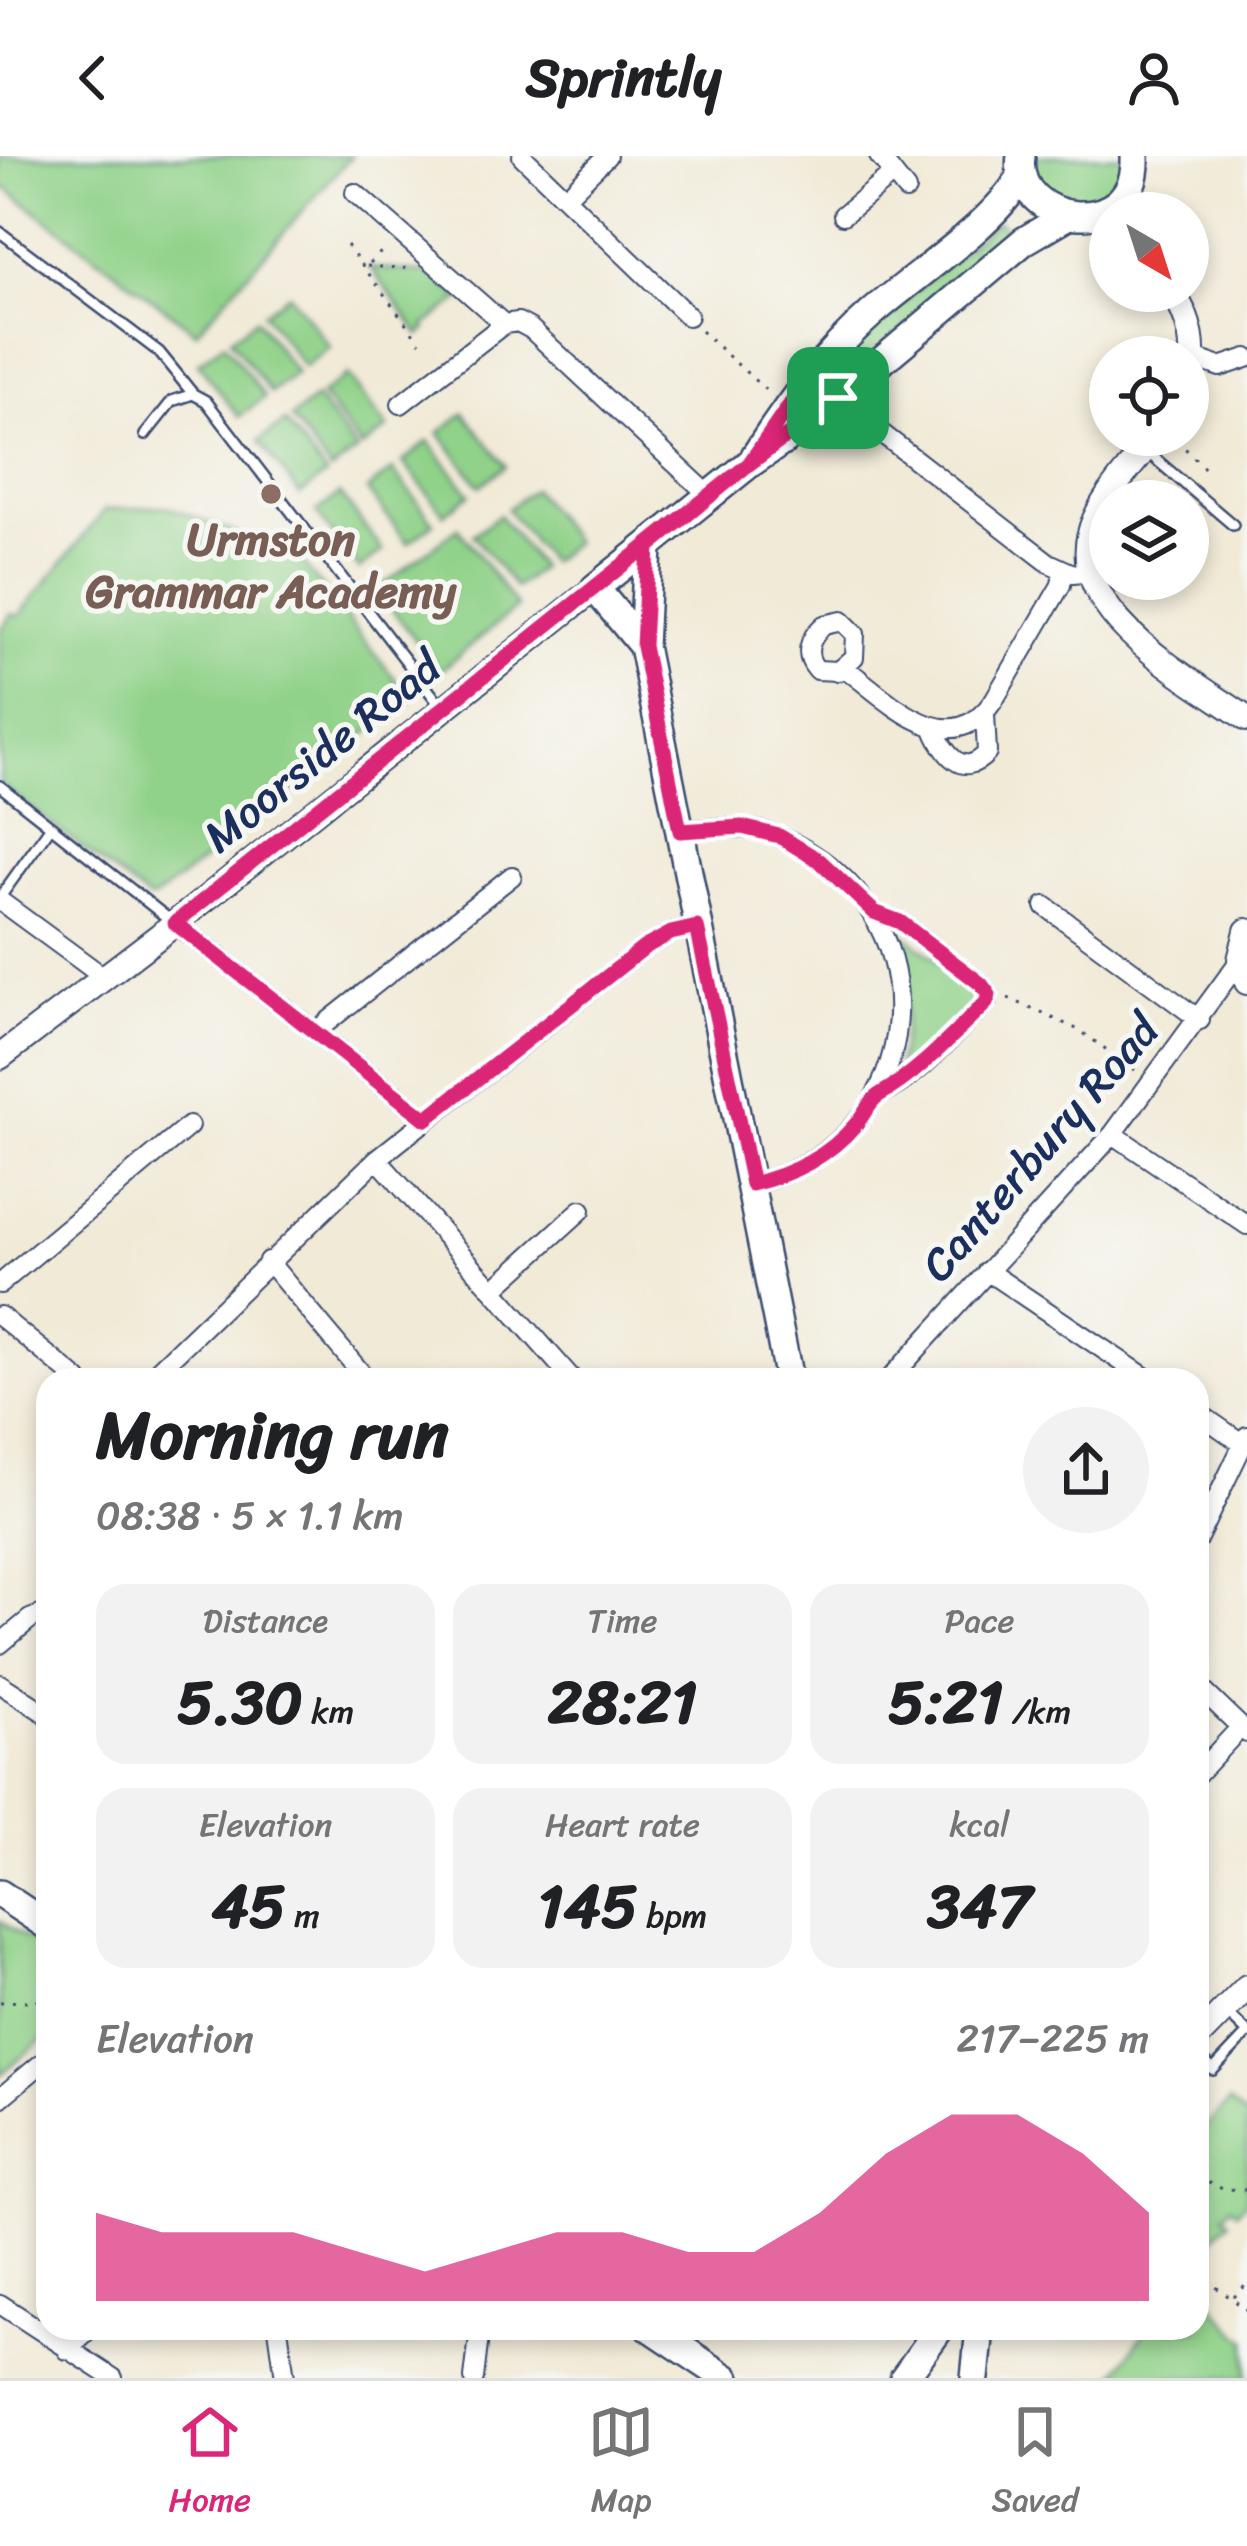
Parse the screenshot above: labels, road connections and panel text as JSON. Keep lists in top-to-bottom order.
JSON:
{
  "streets": {
    "main road": ["Moorside Road"],
    "street": ["Canterbury Road"]
  },
  "places": ["Urmston Grammar Academy"],
  "north": "bottom right",
  "page": {
    "header": "Sprintly",
    "heading": ["Morning run", "08:38 · 5 × 1.1 km"],
    "stats": [
      ["Distance", "5.30 km"],
      ["Time", "28:21"],
      ["Pace", "5:21 /km"],
      ["Elevation", "45 m"],
      ["Heart rate", "145 bpm"],
      ["kcal", "347"]
    ],
    "chart": ["Elevation", "217–225 m"],
    "tabs": ["Home", "Map", "Saved"]
  }
}
